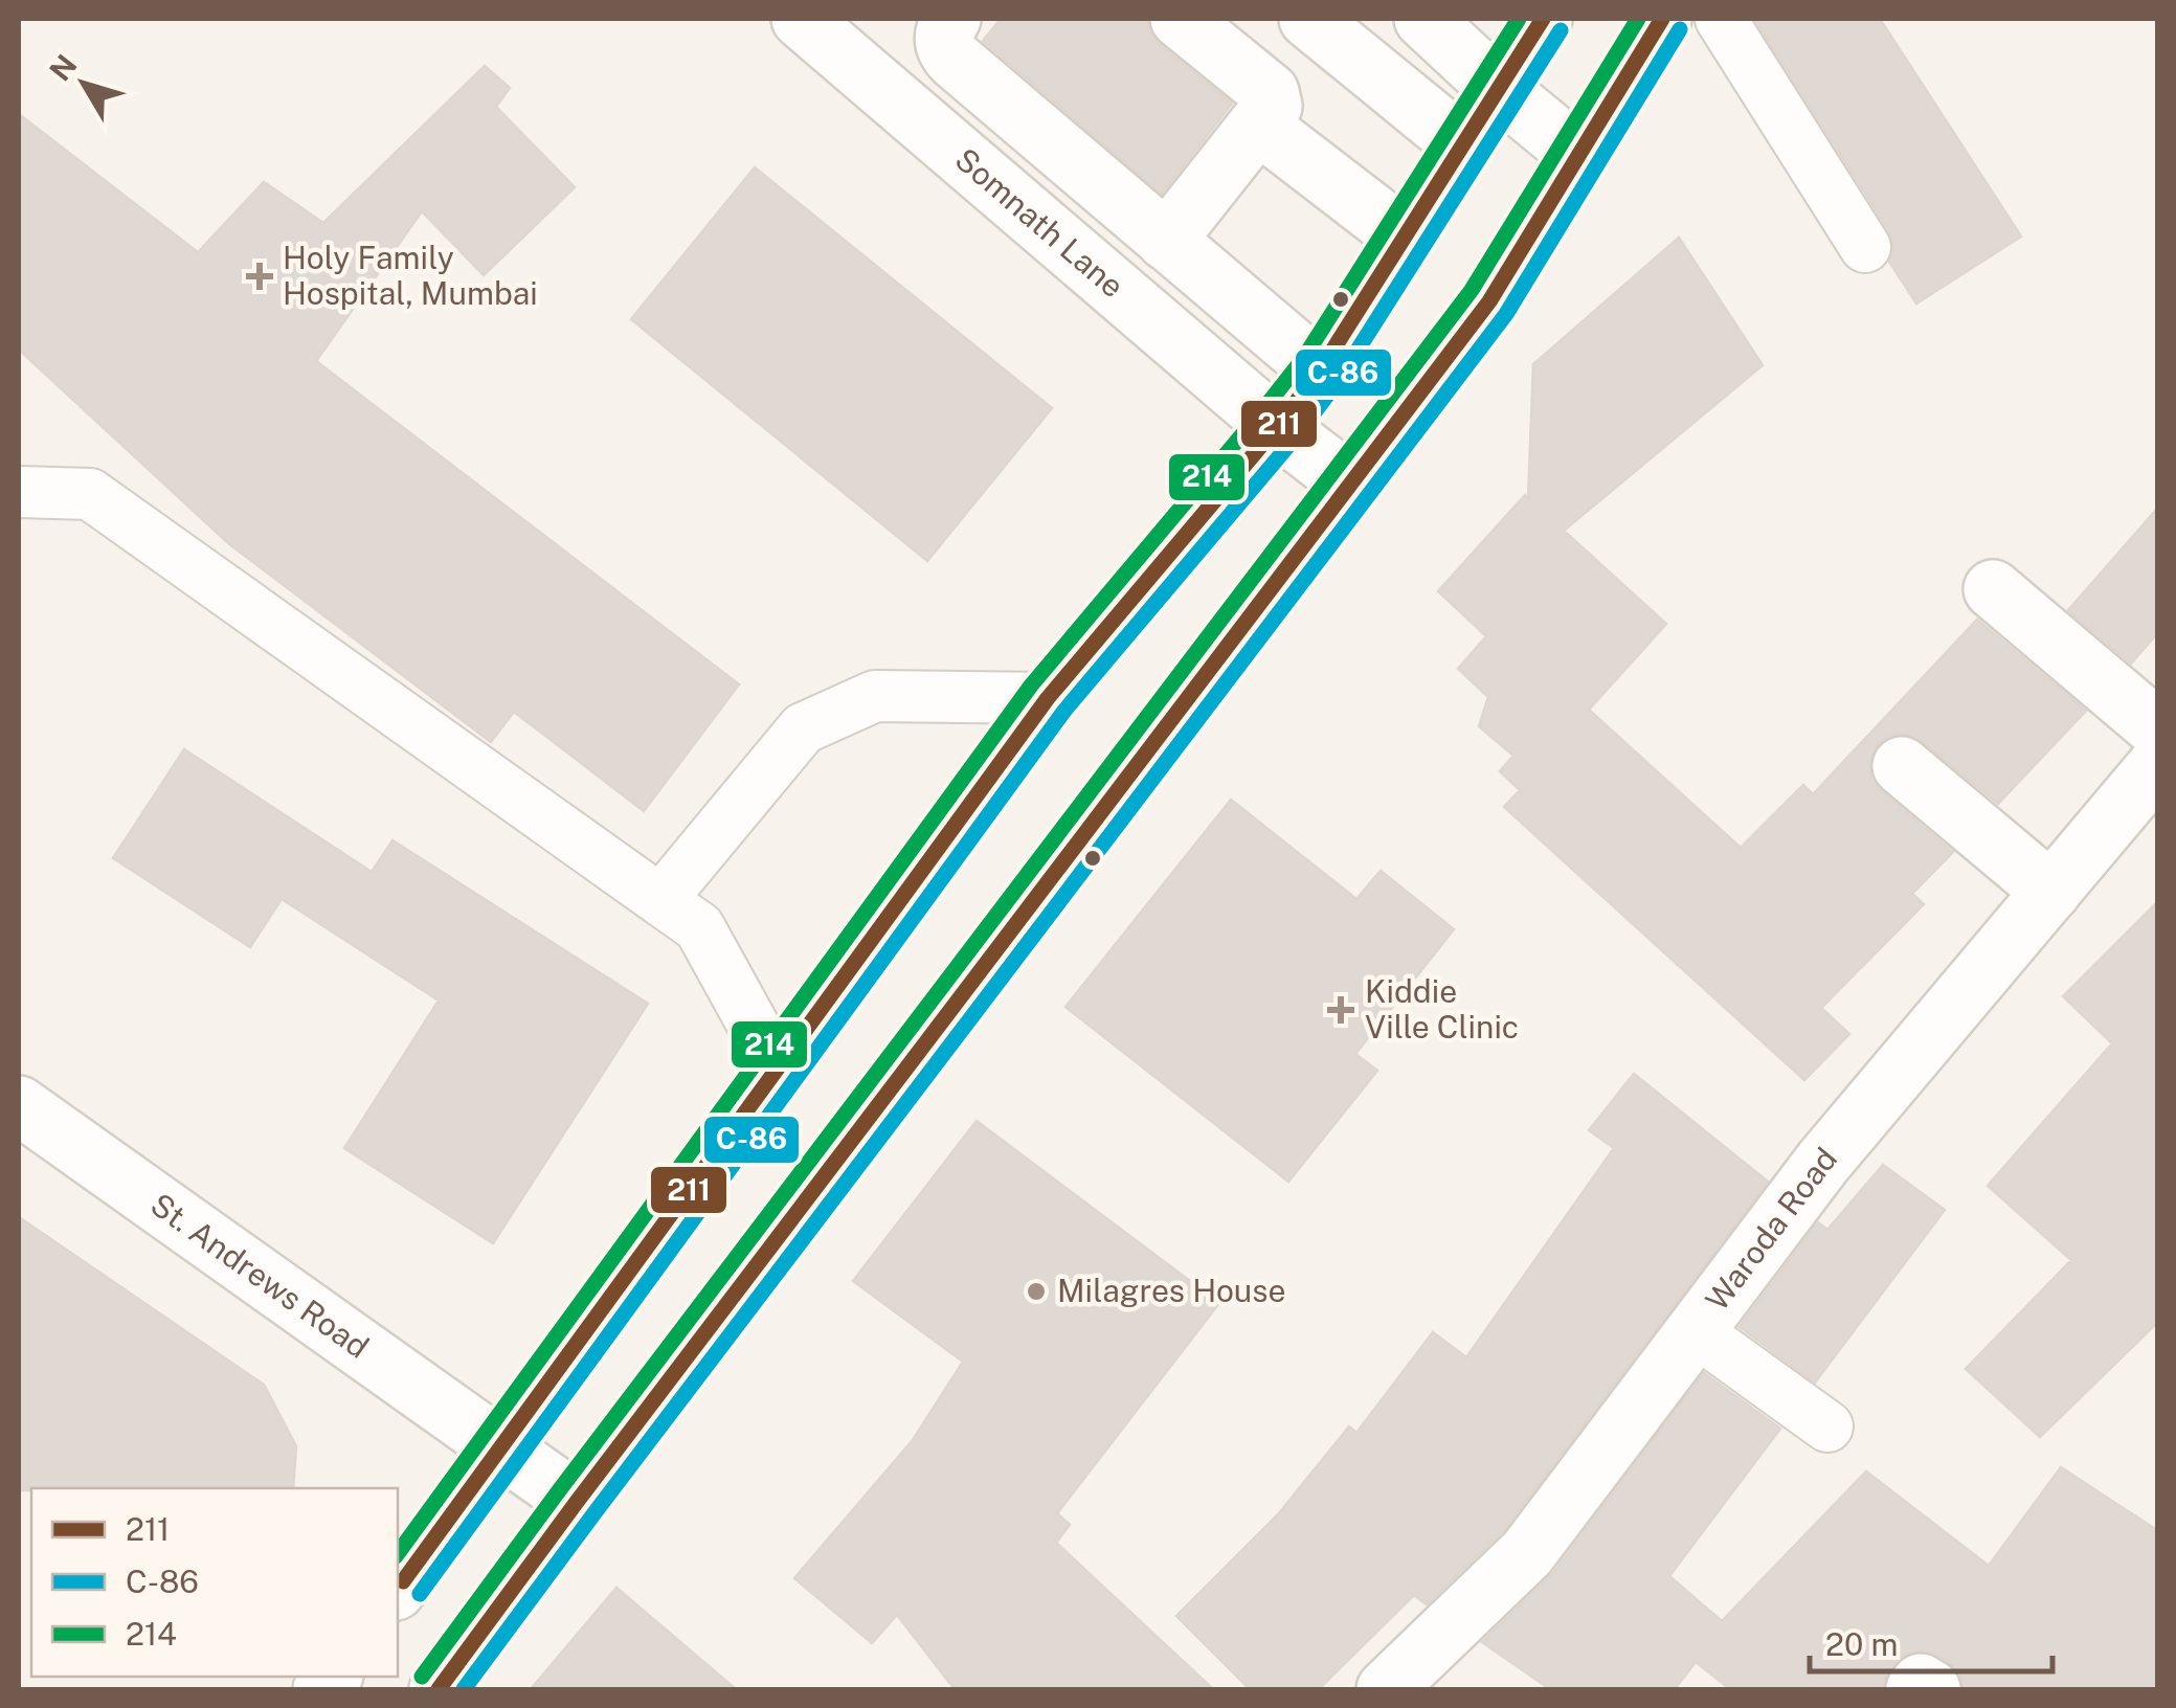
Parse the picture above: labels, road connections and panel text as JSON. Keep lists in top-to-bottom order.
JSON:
{
  "streets": {
    "street": ["Somnath Lane", "Waroda Road", "St. Andrews Road"]
  },
  "places": {
    "health": ["Holy Family Hospital, Mumbai", "Kiddie Ville Clinic"],
    "other": ["Milagres House"]
  },
  "lines": ["transit line 211", "transit line 214", "transit line C-86"],
  "legend": ["211", "C-86", "214"],
  "scale_bar": "20 m",
  "north": "top left"
}
